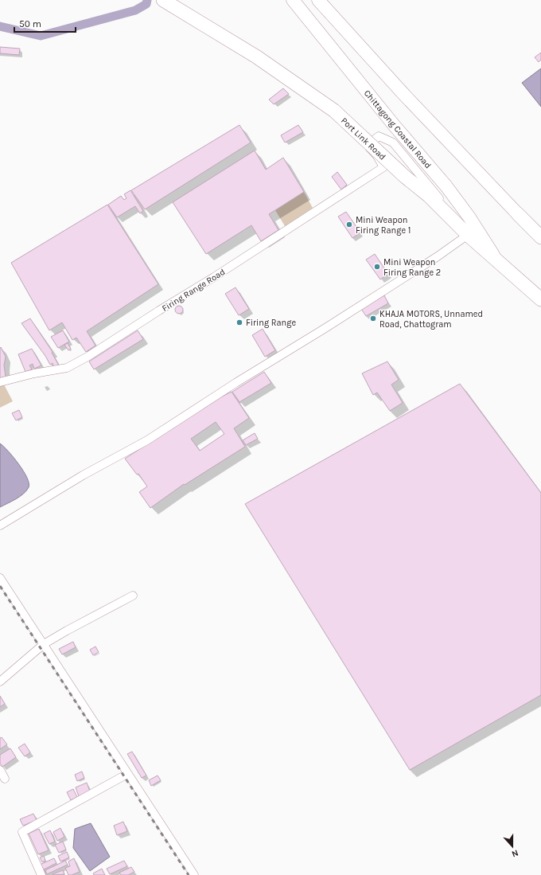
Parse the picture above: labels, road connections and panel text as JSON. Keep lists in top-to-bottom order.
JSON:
{
  "streets": {
    "highway": ["Port Link Road"],
    "main road": ["Chittagong Coastal Road"],
    "street": ["Firing Range Road"]
  },
  "crossings": [
    ["Chittagong Coastal Road", "Port Link Road"],
    ["Chittagong Coastal Road", "Firing Range Road"]
  ],
  "places": [
    "Mini Weapon Firing Range 1",
    "Mini Weapon Firing Range 2",
    "KHAJA MOTORS, Unnamed Road, Chattogram",
    "Firing Range"
  ],
  "scale_bar": "50 m",
  "north": "bottom"
}
